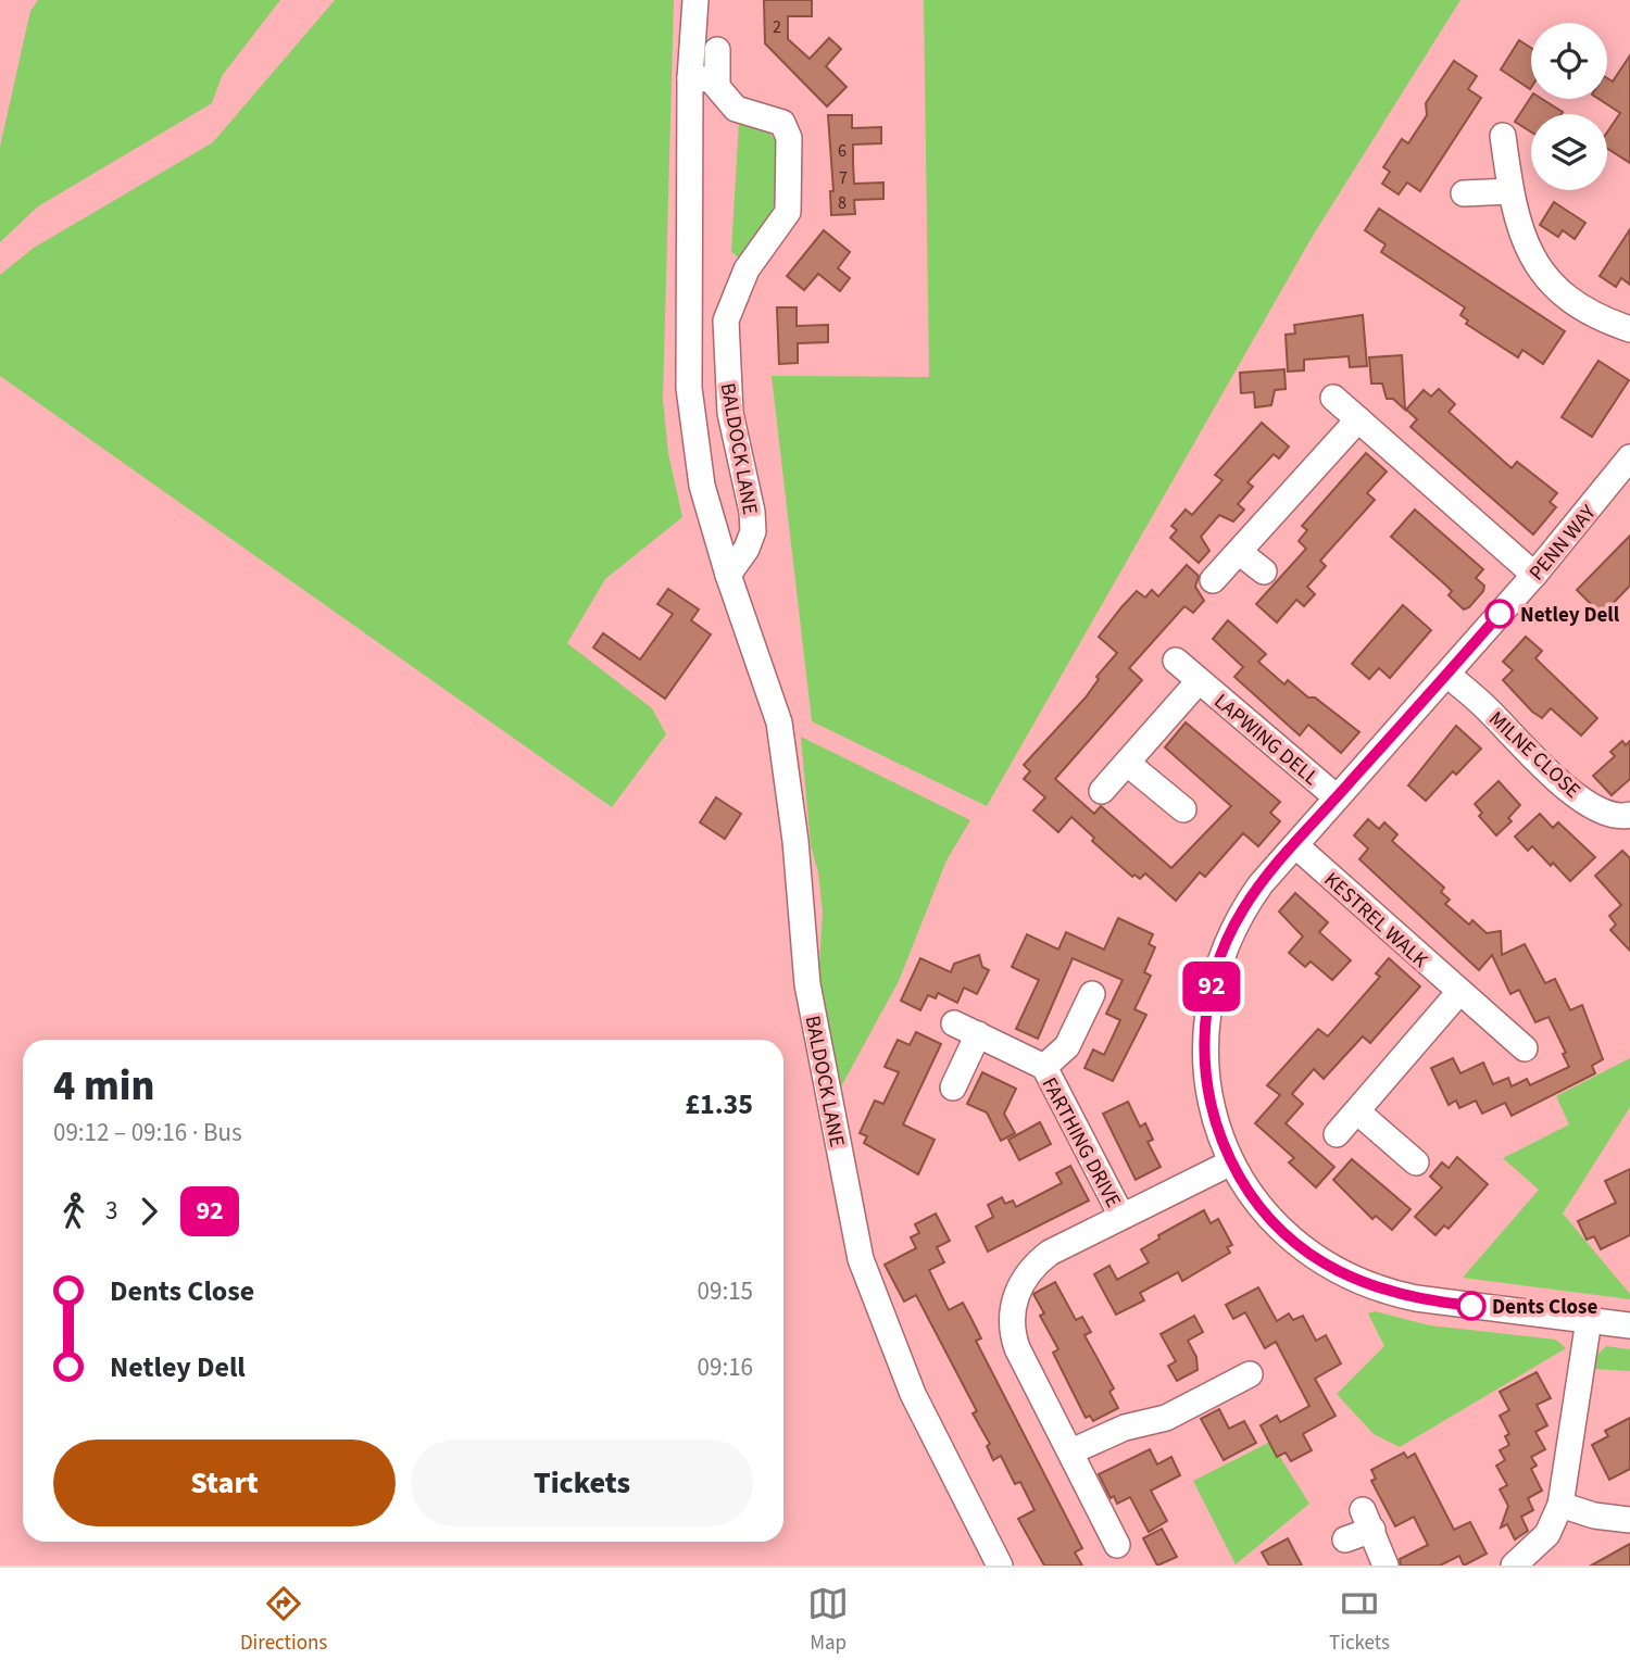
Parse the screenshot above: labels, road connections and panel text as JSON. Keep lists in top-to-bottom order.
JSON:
{
  "streets": {
    "street": [
      "BALDOCK LANE",
      "PENN WAY",
      "LAPWING DELL",
      "MILNE CLOSE",
      "KESTREL WALK",
      "FARTHING DRIVE"
    ]
  },
  "crossings": [
    ["PENN WAY", "LAPWING DELL"],
    ["PENN WAY", "MILNE CLOSE"],
    ["PENN WAY", "KESTREL WALK"],
    ["PENN WAY", "FARTHING DRIVE"]
  ],
  "places": ["Netley Dell", "Dents Close"],
  "lines": ["bus line 92"],
  "house_numbers": [
    "2",
    "6",
    "7",
    "8"
  ],
  "page": {
    "on_map": "92",
    "heading": ["4 min", "09:12 – 09:16 · Bus", "£1.35"],
    "legs": ["3", "92"],
    "list": [
      {
        "name": "Dents Close",
        "value": "09:15"
      },
      {
        "name": "Netley Dell",
        "value": "09:16"
      }
    ],
    "buttons": ["Start", "Tickets"],
    "tabs": ["Directions", "Map", "Tickets"]
  }
}
